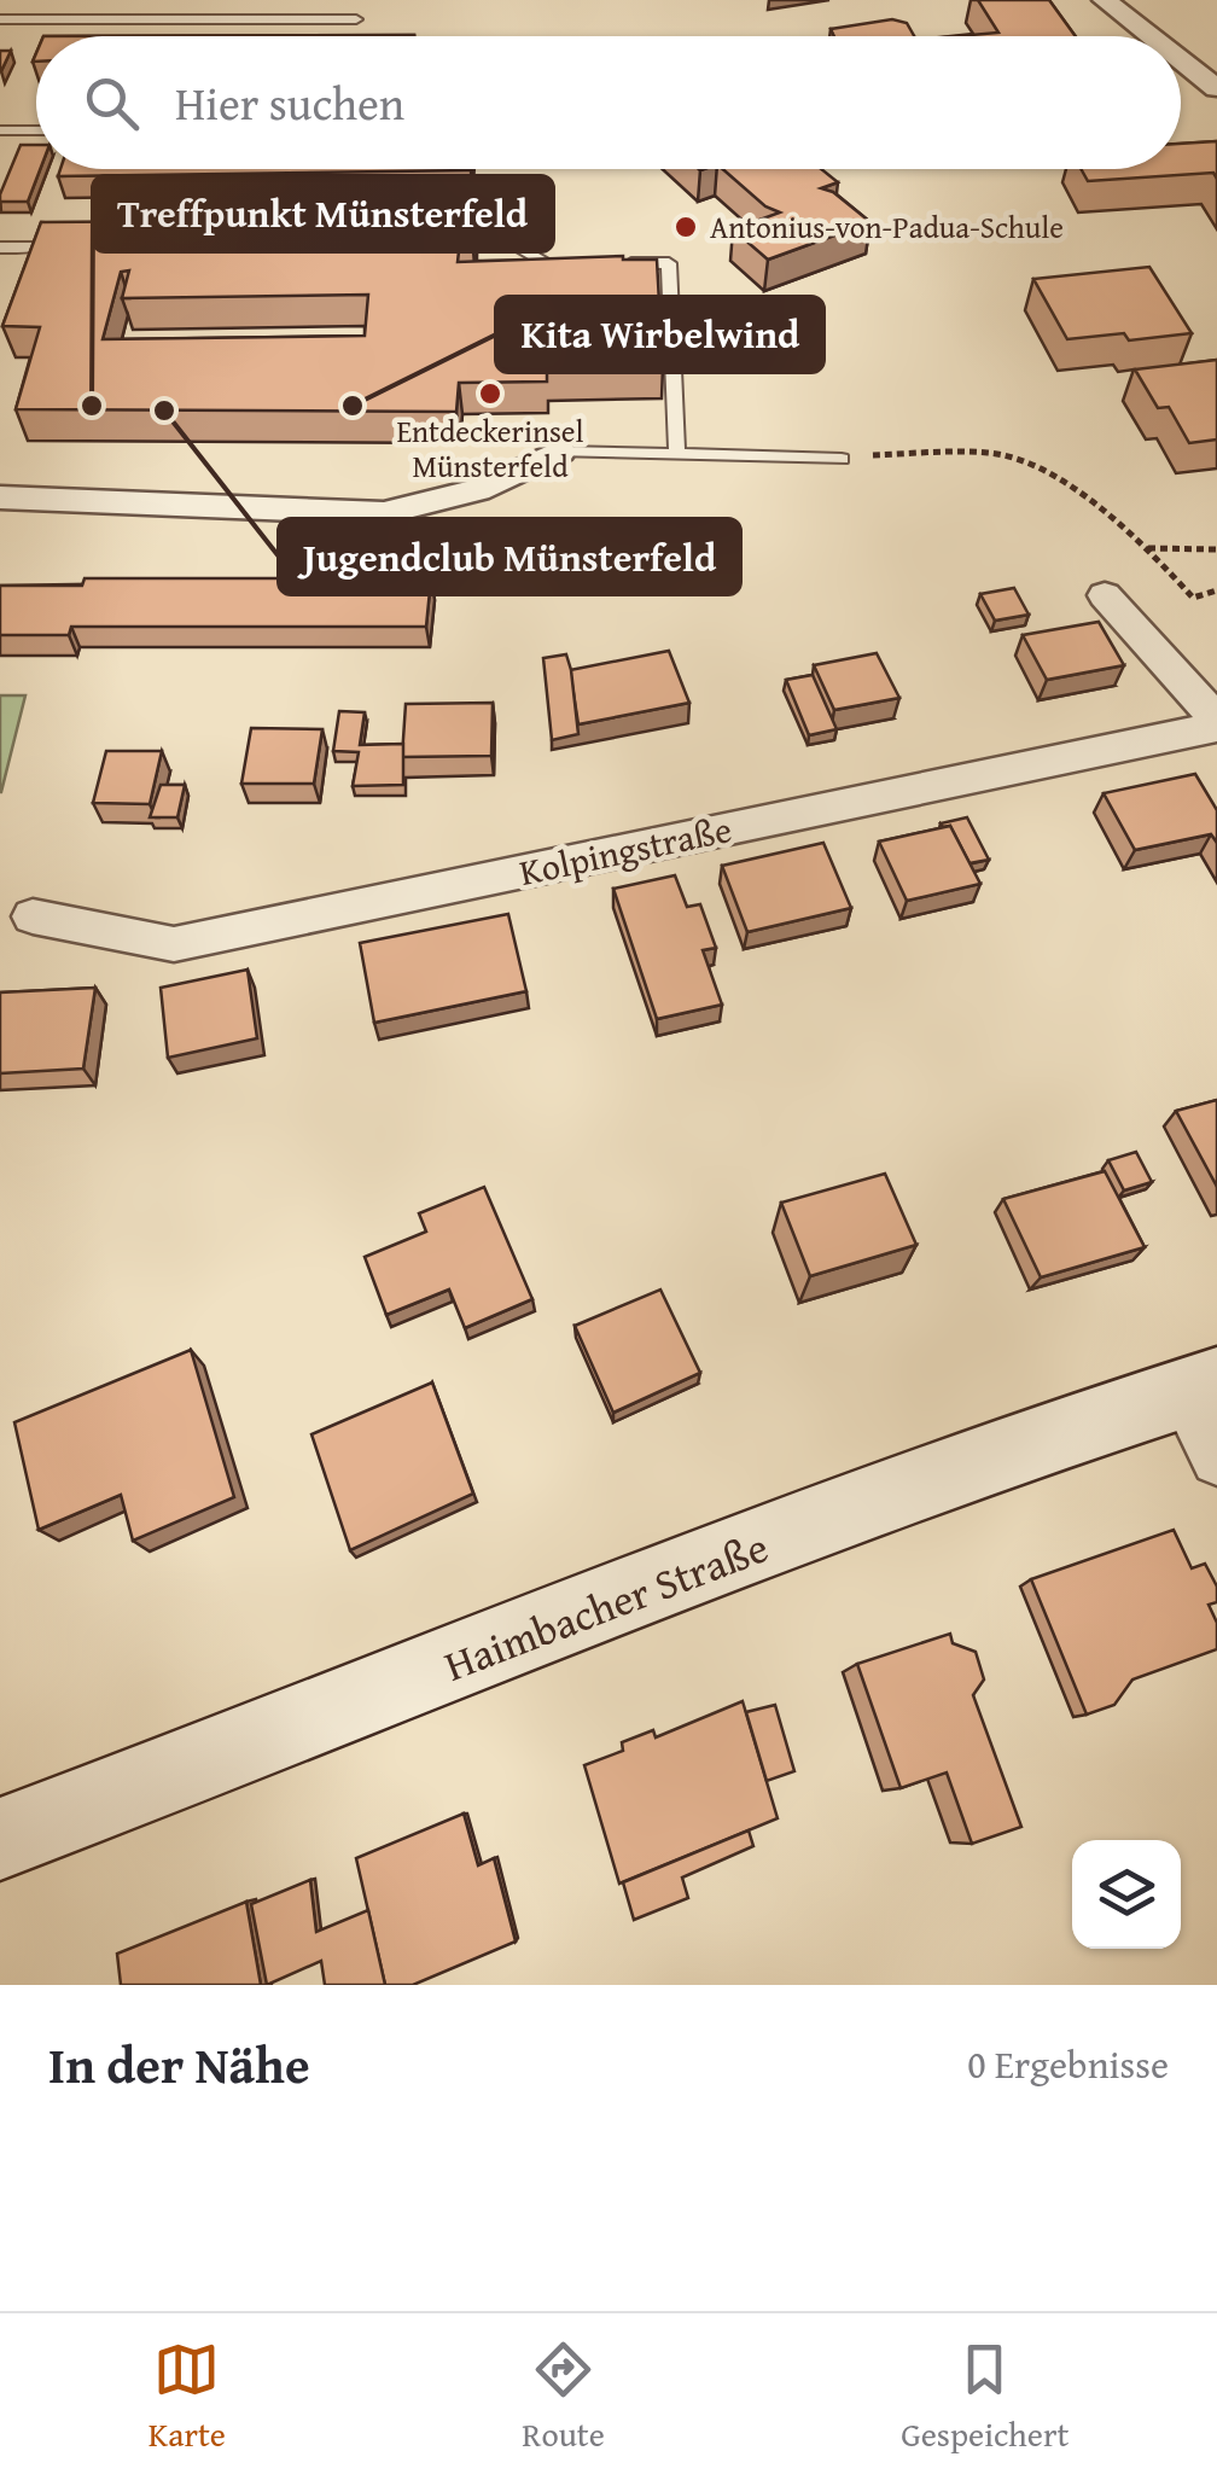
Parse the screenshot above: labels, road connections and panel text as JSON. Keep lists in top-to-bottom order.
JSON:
{
  "streets": {
    "main road": ["Haimbacher Straße"],
    "street": ["Kolpingstraße"]
  },
  "places": [
    "Antonius-von-Padua-Schule",
    "Entdeckerinsel Münsterfeld",
    "Treffpunkt Münsterfeld",
    "Kita Wirbelwind",
    "Jugendclub Münsterfeld"
  ],
  "page": {
    "search": "Hier suchen",
    "heading": ["In der Nähe", "0 Ergebnisse"],
    "nav": ["Karte", "Route", "Gespeichert"]
  }
}
